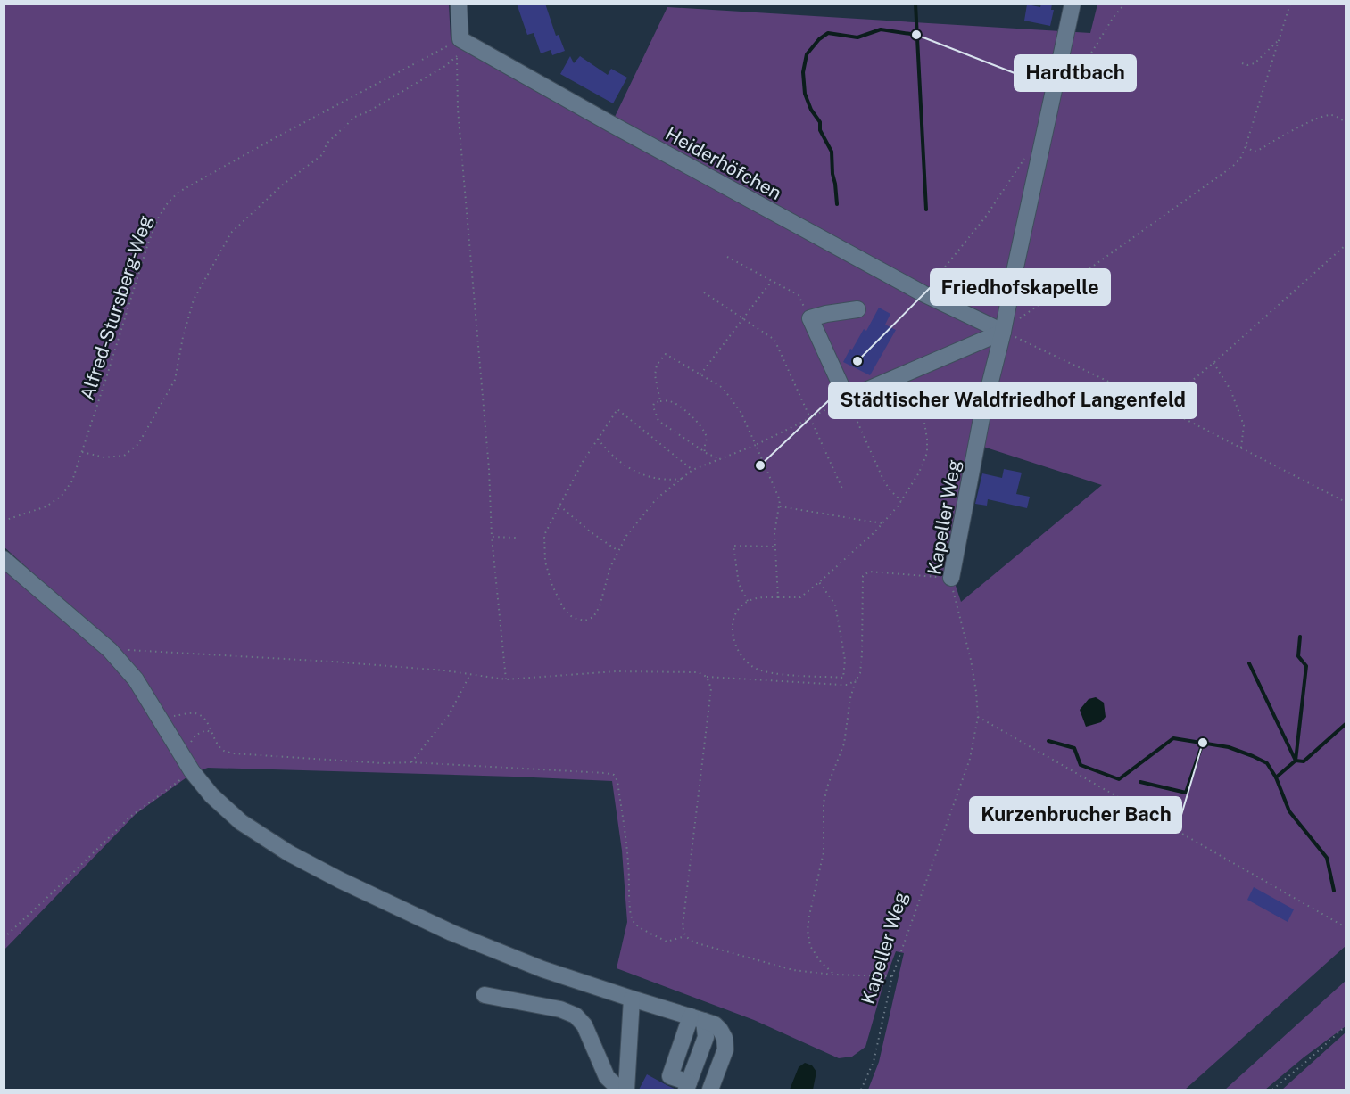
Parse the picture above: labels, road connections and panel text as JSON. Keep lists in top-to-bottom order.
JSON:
{
  "streets": {
    "street": ["Heiderhöfchen", "Kapeller Weg"],
    "path": ["Alfred-Stursberg-Weg"]
  },
  "crossings": [
    ["Heiderhöfchen", "Alfred-Stursberg-Weg"],
    ["Heiderhöfchen", "Kapeller Weg"]
  ],
  "places": [
    "Hardtbach",
    "Friedhofskapelle",
    "Städtischer Waldfriedhof Langenfeld",
    "Kurzenbrucher Bach"
  ]
}
